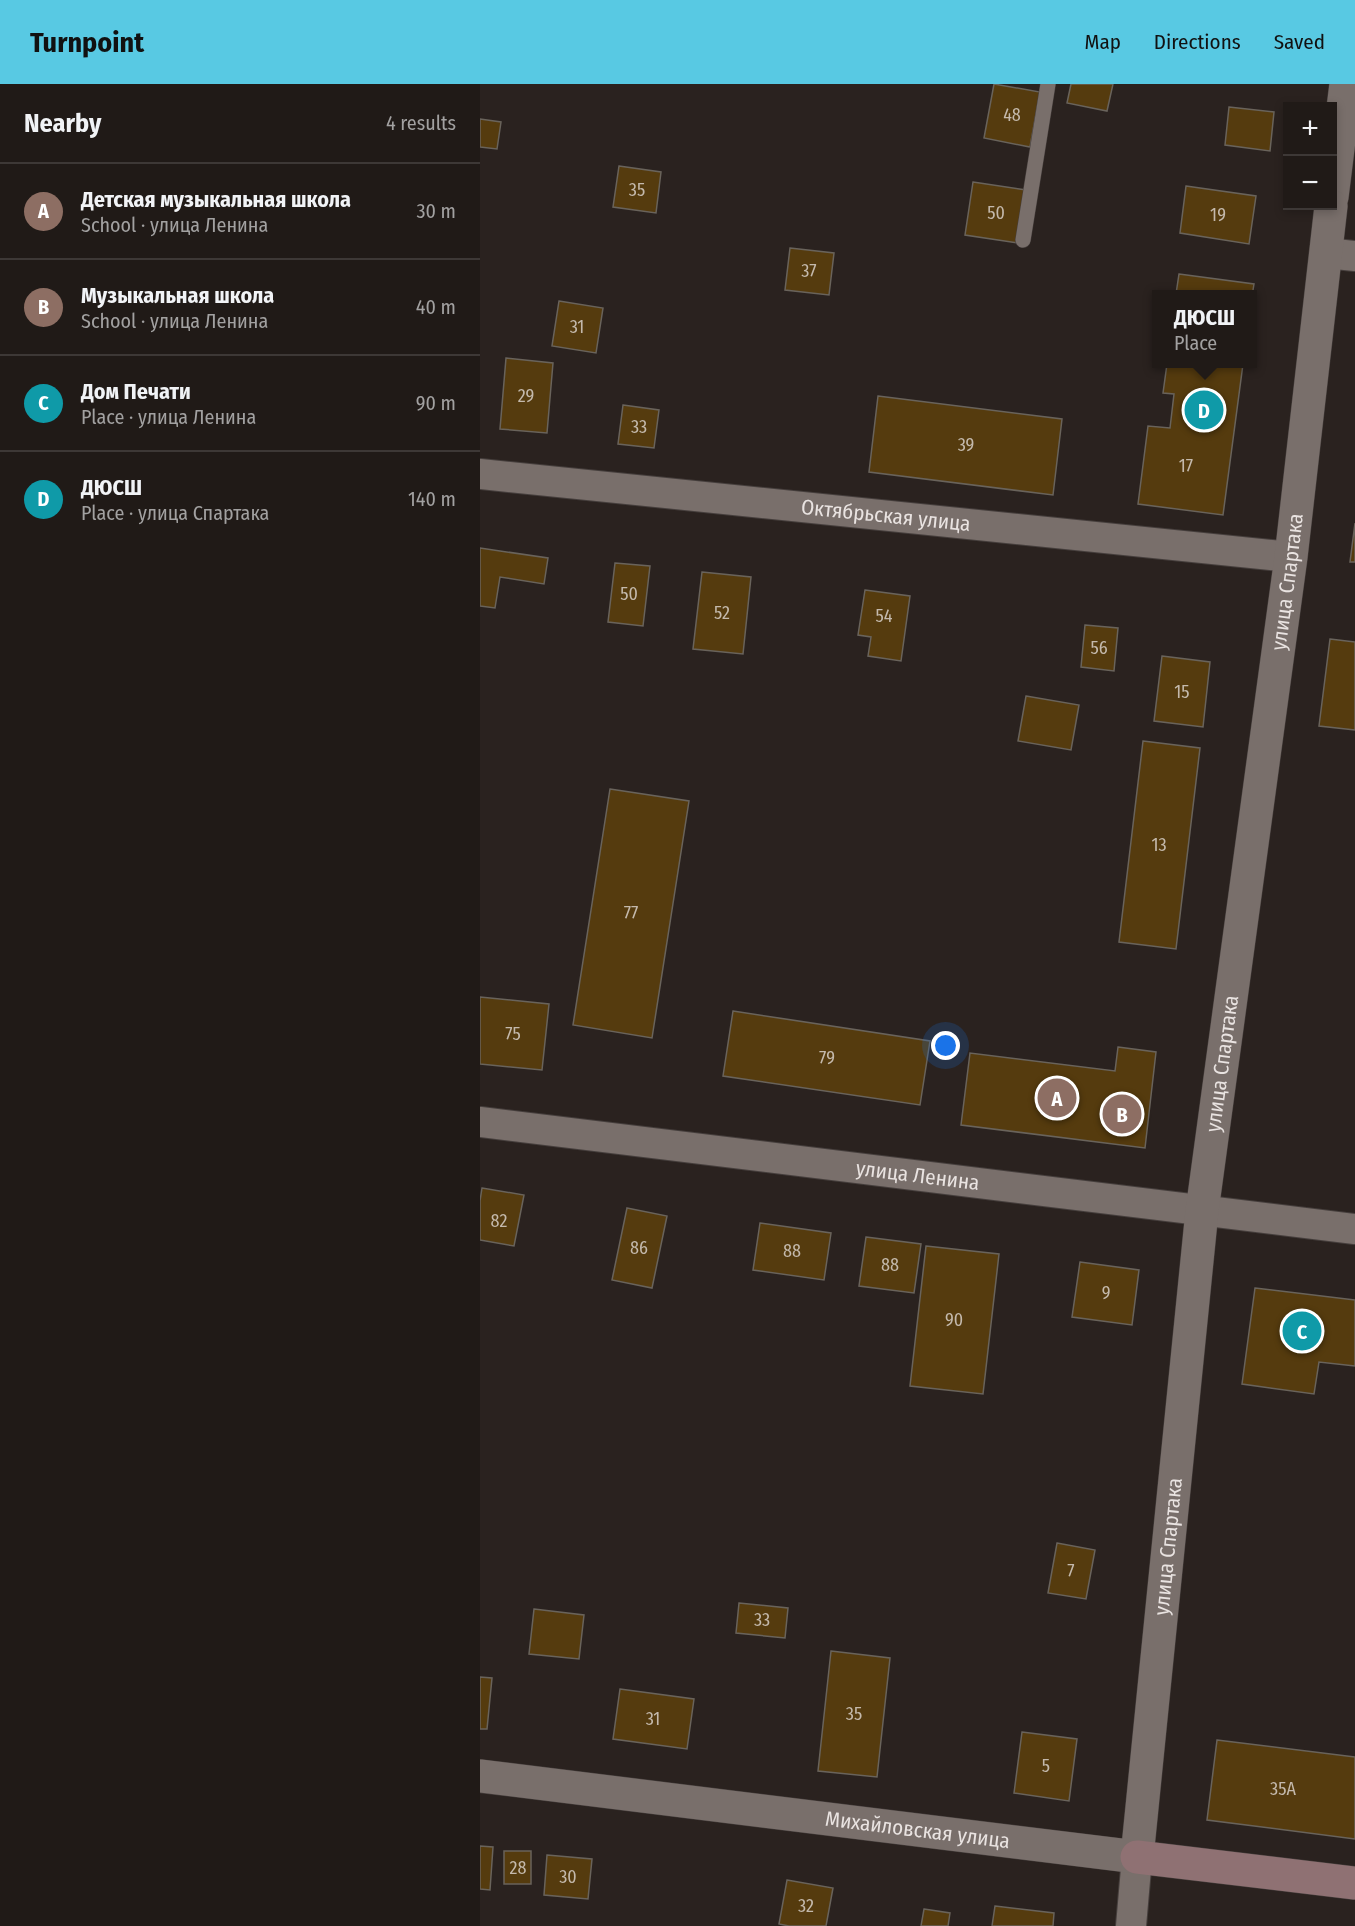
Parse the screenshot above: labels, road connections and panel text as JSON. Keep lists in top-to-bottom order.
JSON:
{
  "streets": {
    "main road": ["Михайловская улица"],
    "street": ["Октябрьская улица", "улица Спартака", "улица Ленина"]
  },
  "crossings": [
    ["Октябрьская улица", "улица Спартака"],
    ["улица Спартака", "улица Ленина"],
    ["улица Спартака", "Михайловская улица"]
  ],
  "house_numbers": [
    "48",
    "35",
    "50",
    "19",
    "37",
    "31",
    "29",
    "33",
    "39",
    "17",
    "50",
    "52",
    "54",
    "56",
    "15",
    "13",
    "77",
    "75",
    "79",
    "82",
    "86",
    "88",
    "88",
    "9",
    "90",
    "7",
    "33",
    "35",
    "31",
    "5",
    "35А",
    "28",
    "30",
    "32"
  ],
  "page": {
    "header": "Turnpoint",
    "nav": ["Map", "Directions", "Saved"],
    "heading": ["Nearby", "4 results"],
    "map_buttons": ["+", "−"],
    "list": [
      {
        "mark": "A",
        "name": "Детская музыкальная школа",
        "note": "School · улица Ленина",
        "value": "30 m"
      },
      {
        "mark": "B",
        "name": "Музыкальная школа",
        "note": "School · улица Ленина",
        "value": "40 m"
      },
      {
        "mark": "C",
        "name": "Дом Печати",
        "note": "Place · улица Ленина",
        "value": "90 m"
      },
      {
        "mark": "D",
        "name": "ДЮСШ",
        "note": "Place · улица Спартака",
        "value": "140 m"
      }
    ],
    "popup": ["ДЮСШ", "Place"],
    "pins": [
      "D",
      "A",
      "B",
      "C"
    ]
  }
}
